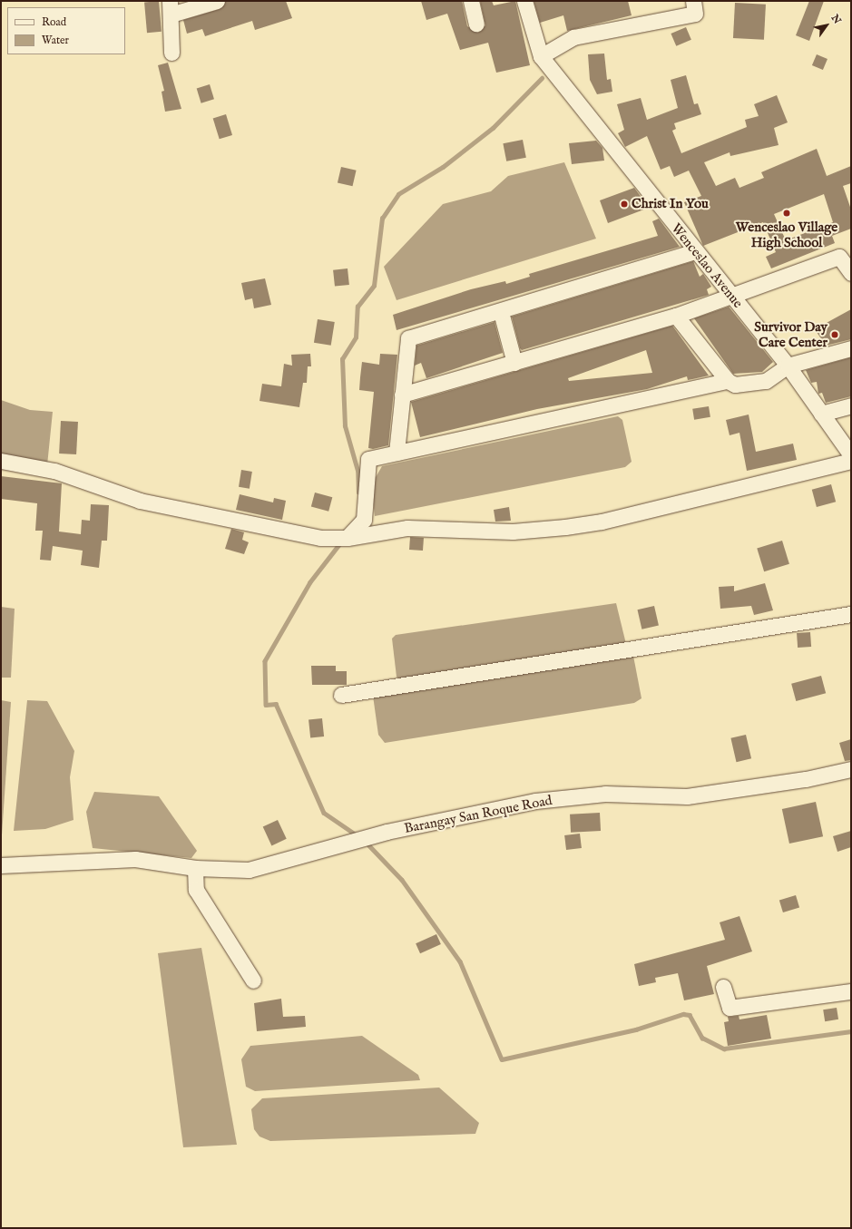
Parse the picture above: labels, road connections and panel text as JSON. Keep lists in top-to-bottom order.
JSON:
{
  "streets": {
    "street": ["Wenceslao Avenue", "Barangay San Roque Road"]
  },
  "places": ["Christ In You", "Wenceslao Village High School", "Survivor Day Care Center"],
  "legend": ["Road", "Water"],
  "north": "top right"
}
